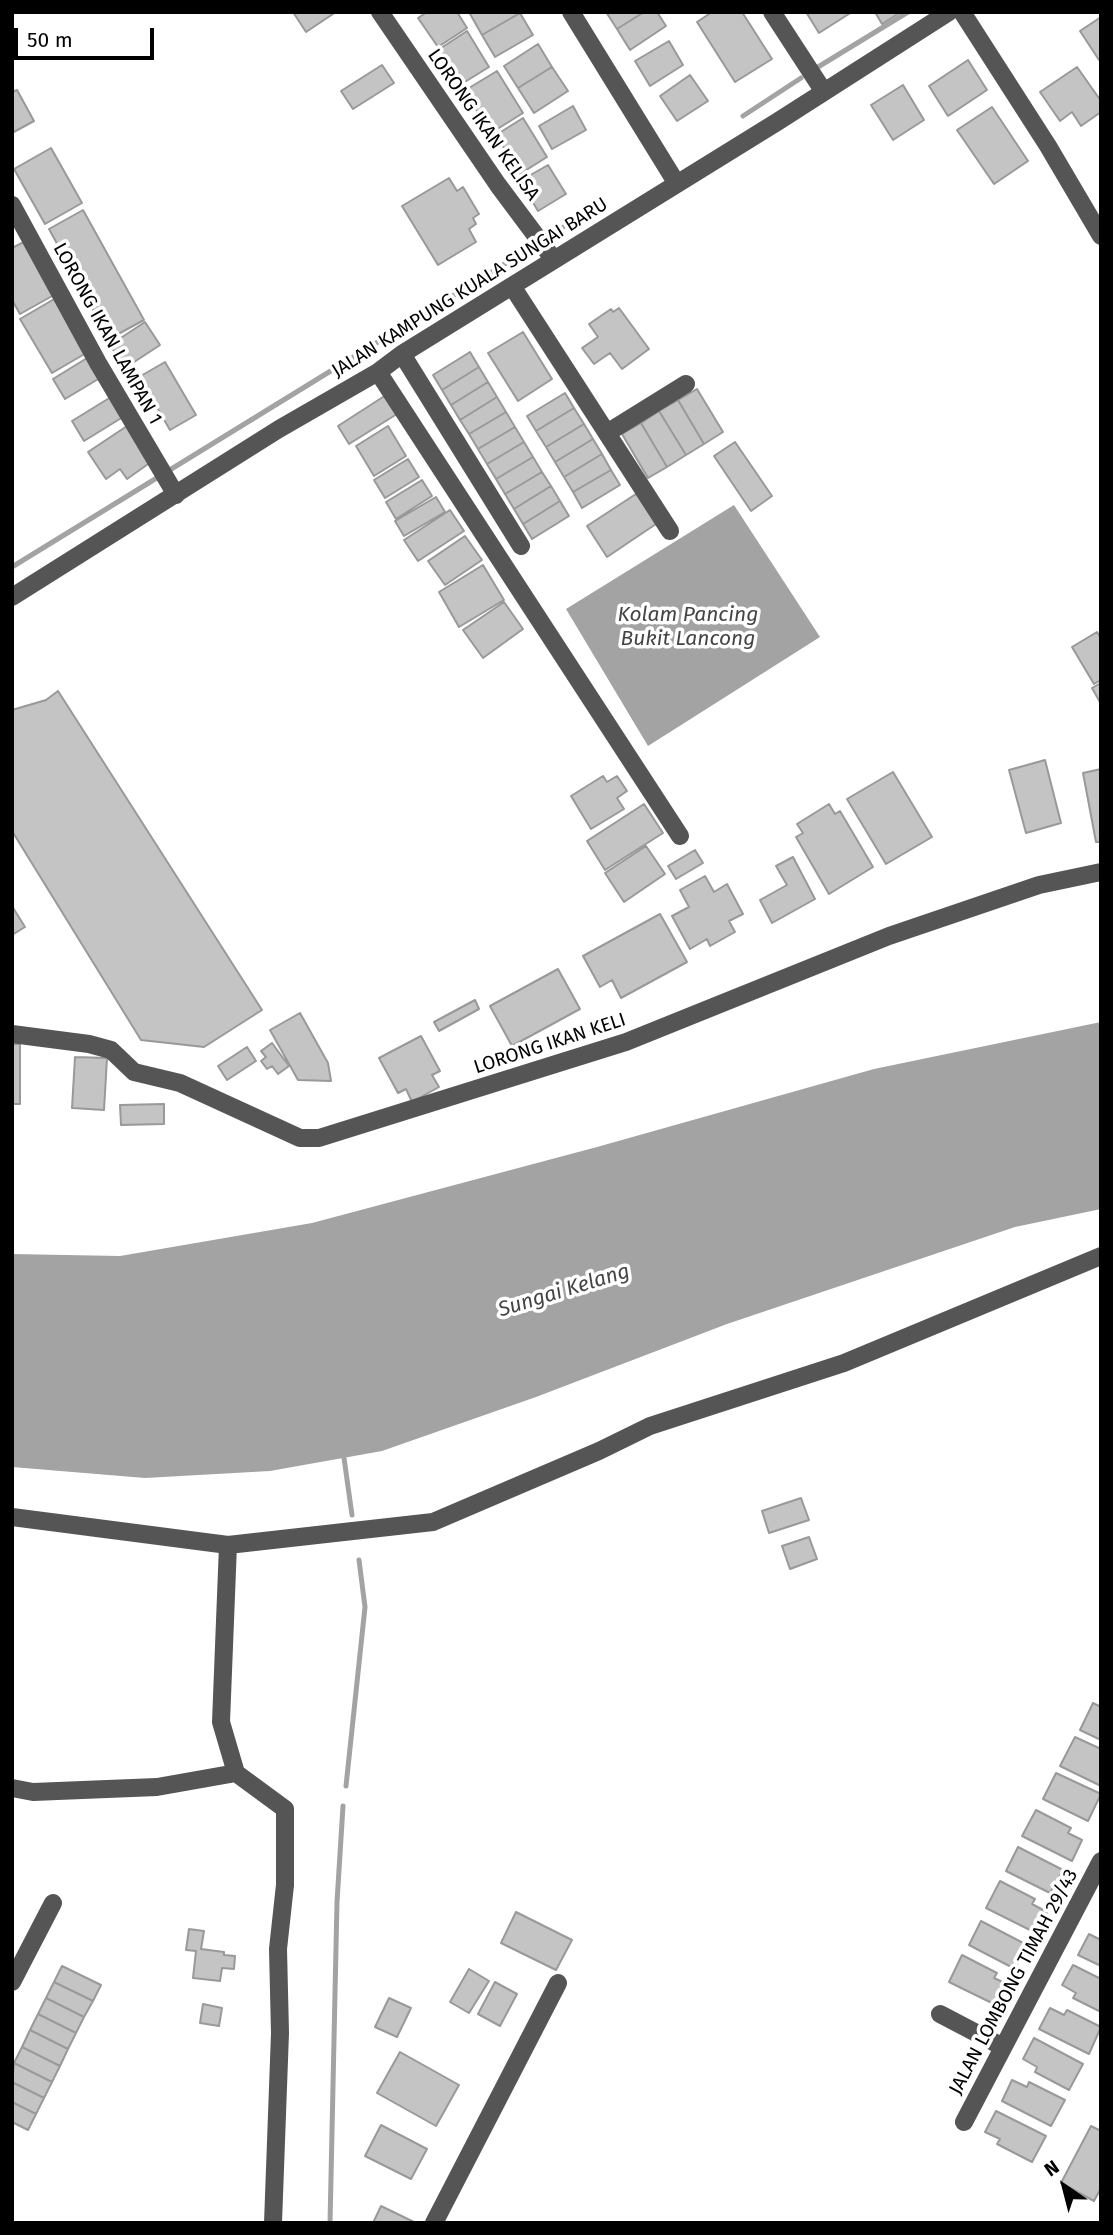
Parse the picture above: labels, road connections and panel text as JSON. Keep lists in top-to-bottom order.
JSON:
{
  "streets": {
    "street": [
      "LORONG IKAN KELISA",
      "JALAN KAMPUNG KUALA SUNGAI BARU",
      "LORONG IKAN LAMPAN 1",
      "LORONG IKAN KELI",
      "JALAN LOMBONG TIMAH 29/43"
    ]
  },
  "crossings": [
    ["LORONG IKAN KELISA", "JALAN KAMPUNG KUALA SUNGAI BARU"],
    ["JALAN KAMPUNG KUALA SUNGAI BARU", "LORONG IKAN LAMPAN 1"]
  ],
  "water": ["Kolam Pancing Bukit Lancong", "Sungai Kelang"],
  "scale_bar": "50 m",
  "north": "top left"
}
